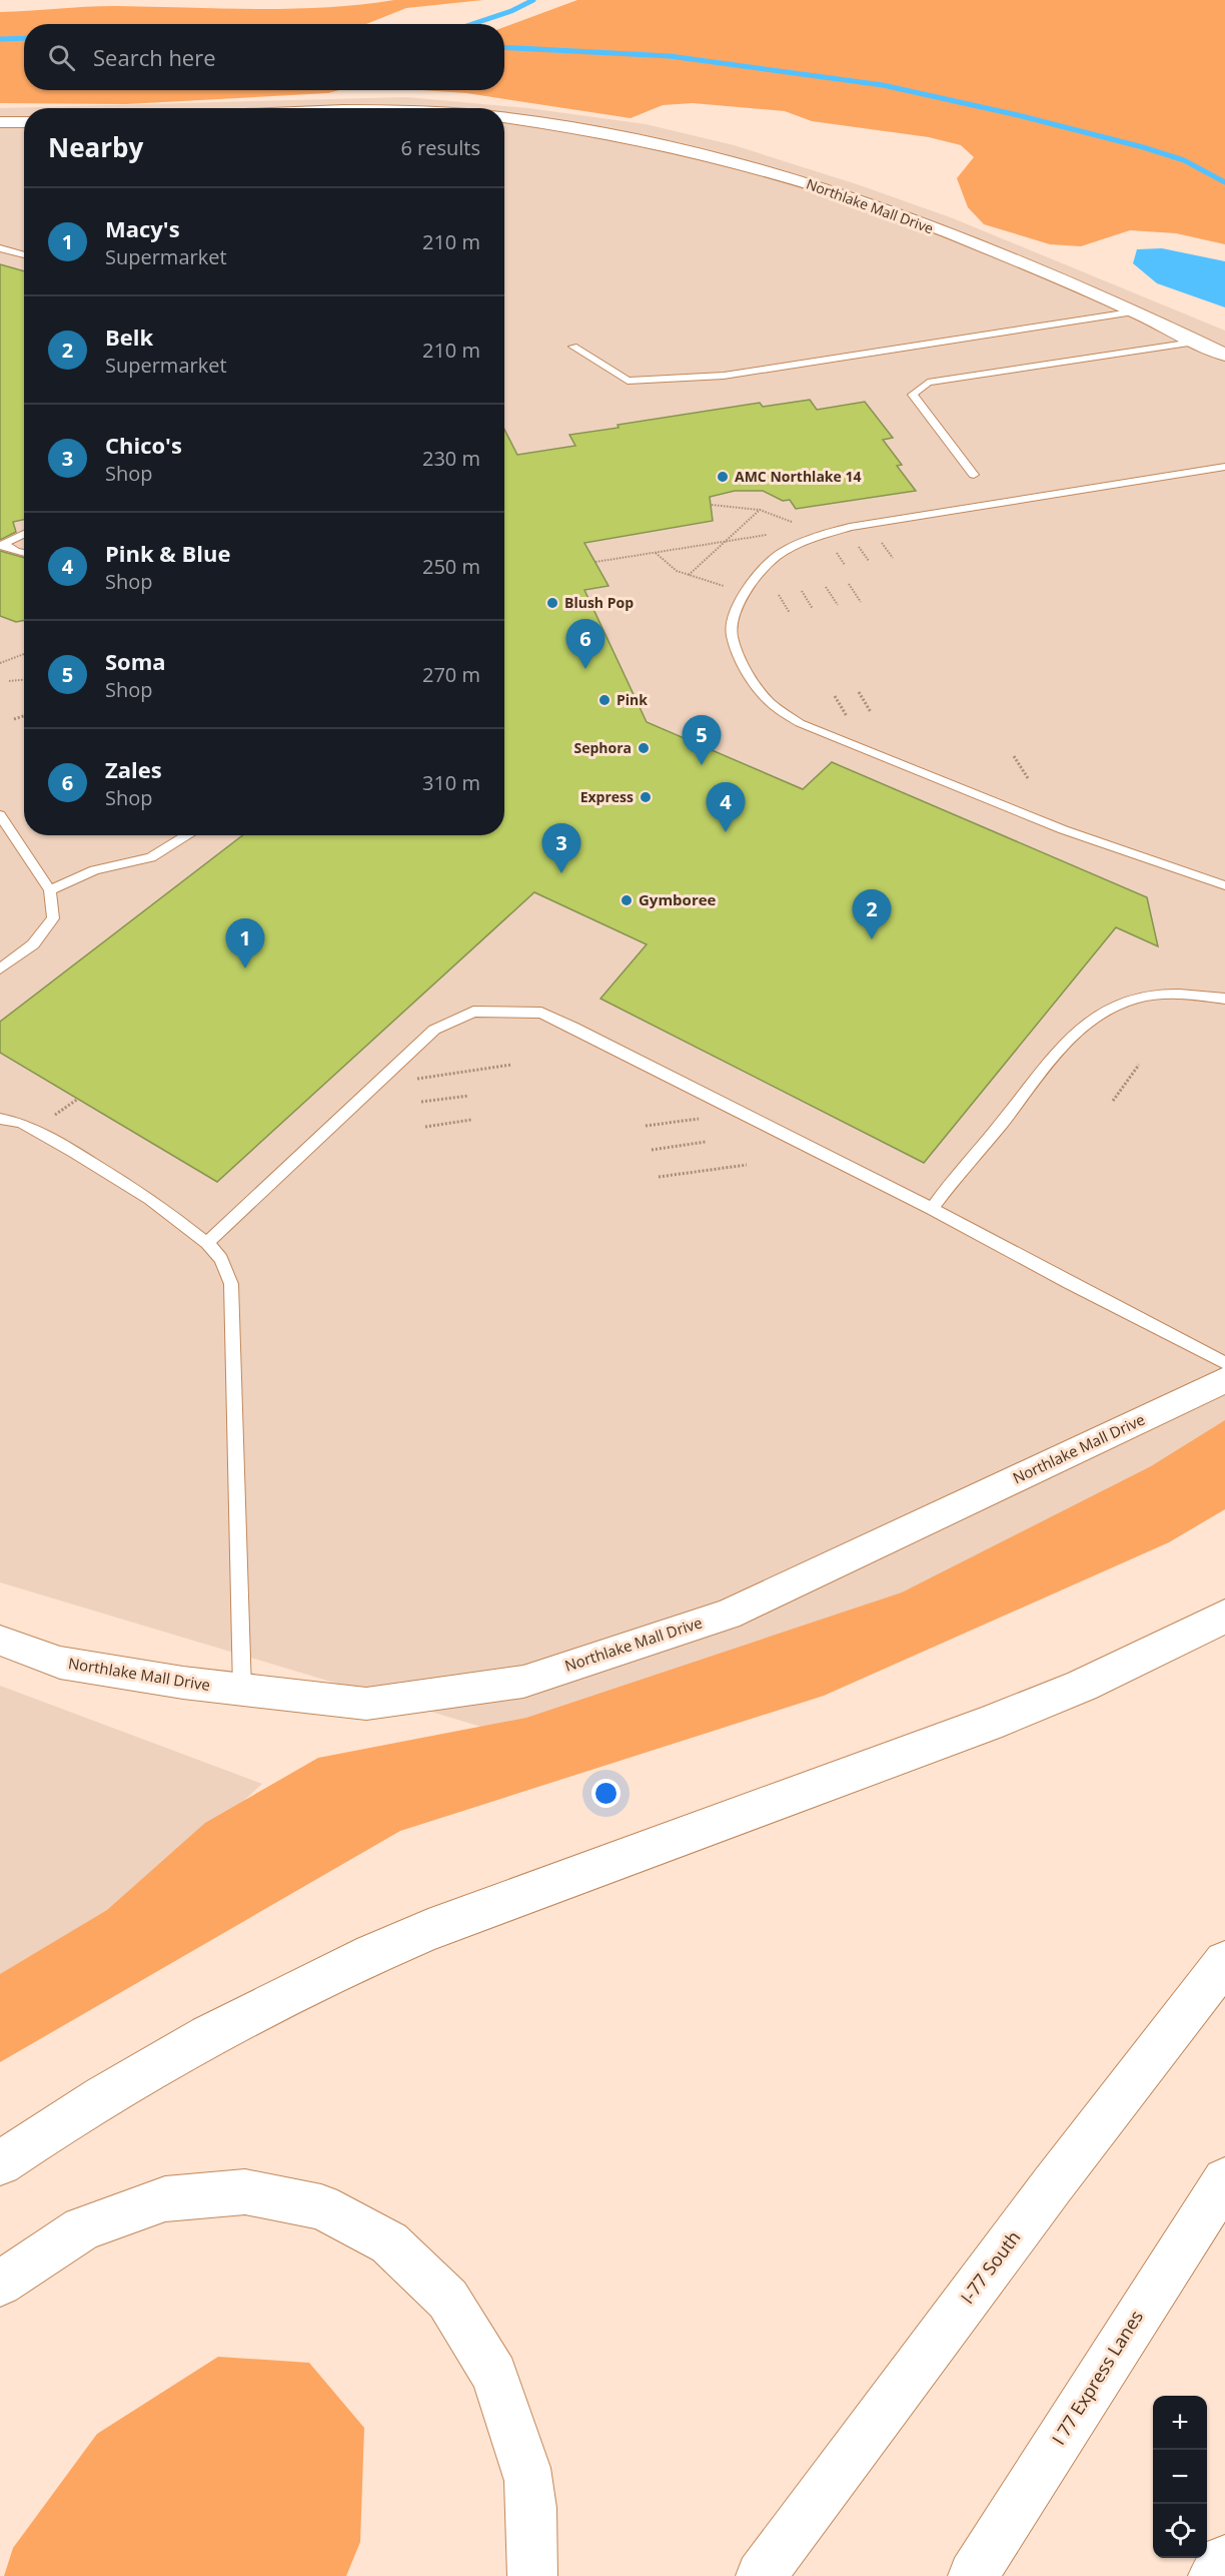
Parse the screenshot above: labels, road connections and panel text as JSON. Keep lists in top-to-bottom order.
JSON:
{
  "streets": {
    "highway": ["I-77 South", "I 77 Express Lanes"],
    "street": ["Northlake Mall Drive"]
  },
  "places": [
    "AMC Northlake 14",
    "Blush Pop",
    "Pink",
    "Sephora",
    "Express",
    "Gymboree"
  ],
  "page": {
    "search": "Search here",
    "heading": ["Nearby", "6 results"],
    "list": [
      {
        "mark": "1",
        "name": "Macy's",
        "note": "Supermarket",
        "value": "210 m"
      },
      {
        "mark": "2",
        "name": "Belk",
        "note": "Supermarket",
        "value": "210 m"
      },
      {
        "mark": "3",
        "name": "Chico's",
        "note": "Shop",
        "value": "230 m"
      },
      {
        "mark": "4",
        "name": "Pink & Blue",
        "note": "Shop",
        "value": "250 m"
      },
      {
        "mark": "5",
        "name": "Soma",
        "note": "Shop",
        "value": "270 m"
      },
      {
        "mark": "6",
        "name": "Zales",
        "note": "Shop",
        "value": "310 m"
      }
    ],
    "pins": [
      "6",
      "5",
      "4",
      "3",
      "2",
      "1"
    ],
    "map_buttons": ["+", "−"]
  }
}
